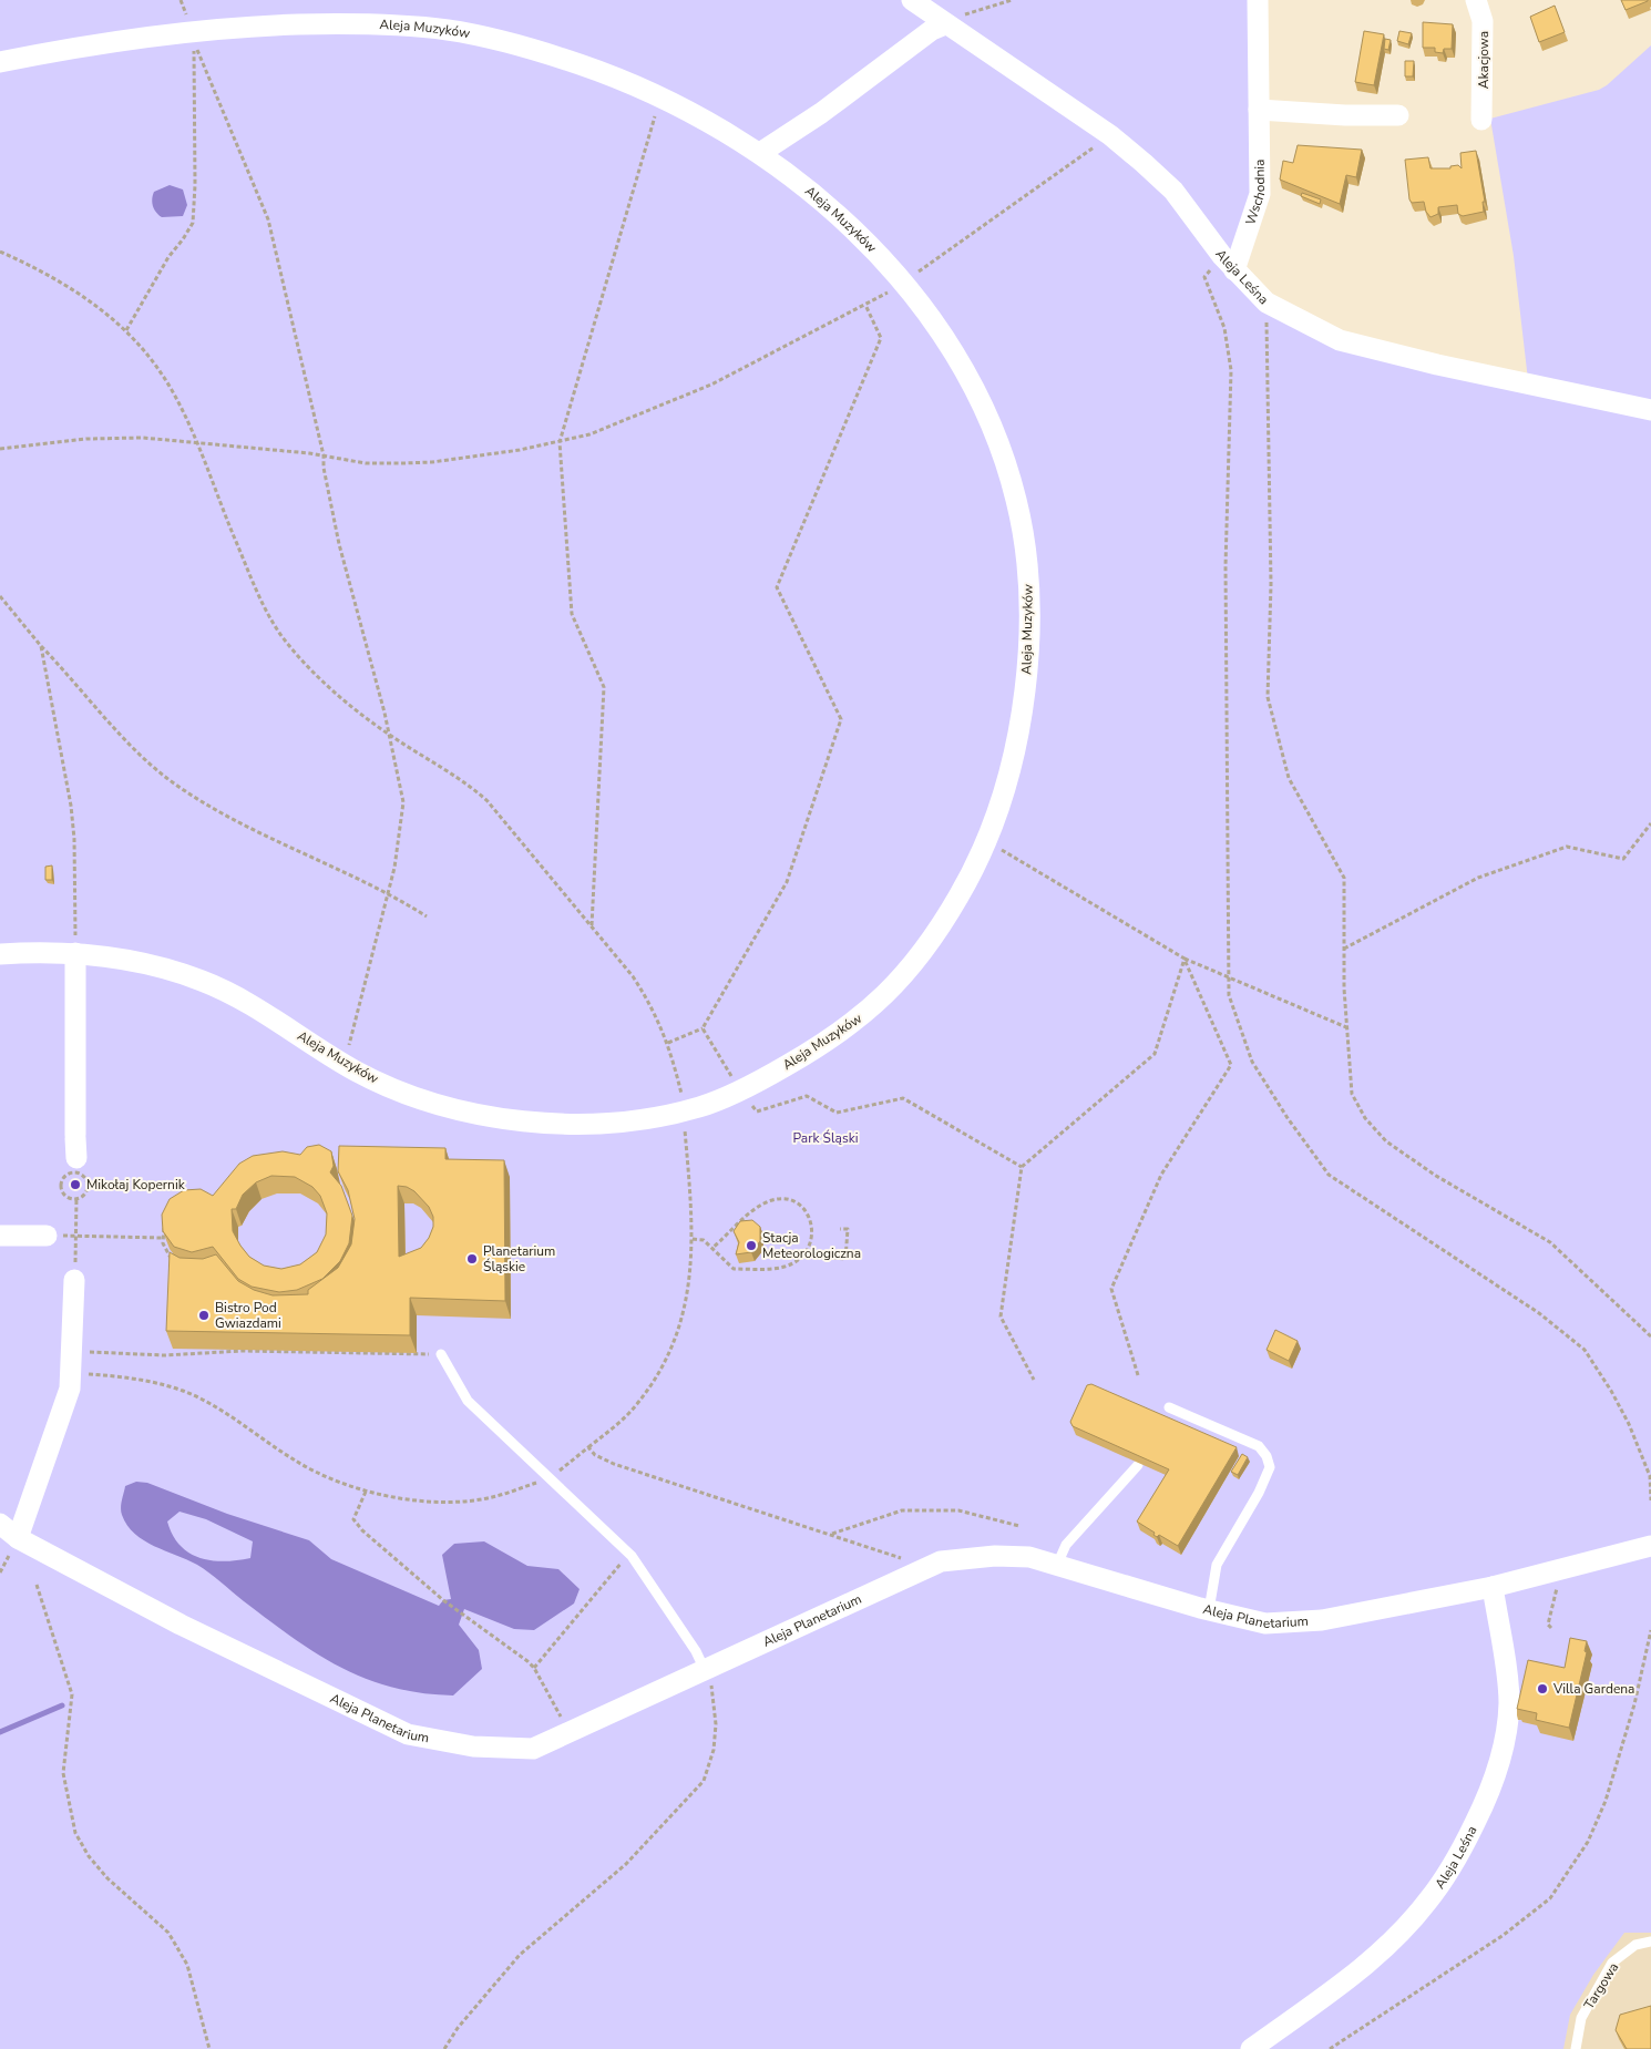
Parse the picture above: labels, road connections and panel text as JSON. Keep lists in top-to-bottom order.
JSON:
{
  "streets": {
    "street": [
      "Aleja Muzyków",
      "Akacjowa",
      "Wschodnia",
      "Aleja Leśna",
      "Aleja Planetarium"
    ],
    "lane": ["Targowa"]
  },
  "crossings": [
    ["Wschodnia", "Aleja Leśna"],
    ["Aleja Leśna", "Aleja Planetarium"]
  ],
  "parks": ["Park Śląski"],
  "places": [
    "Mikołaj Kopernik",
    "Stacja Meteorologiczna",
    "Planetarium Śląskie",
    "Bistro Pod Gwiazdami",
    "Villa Gardena"
  ]
}
